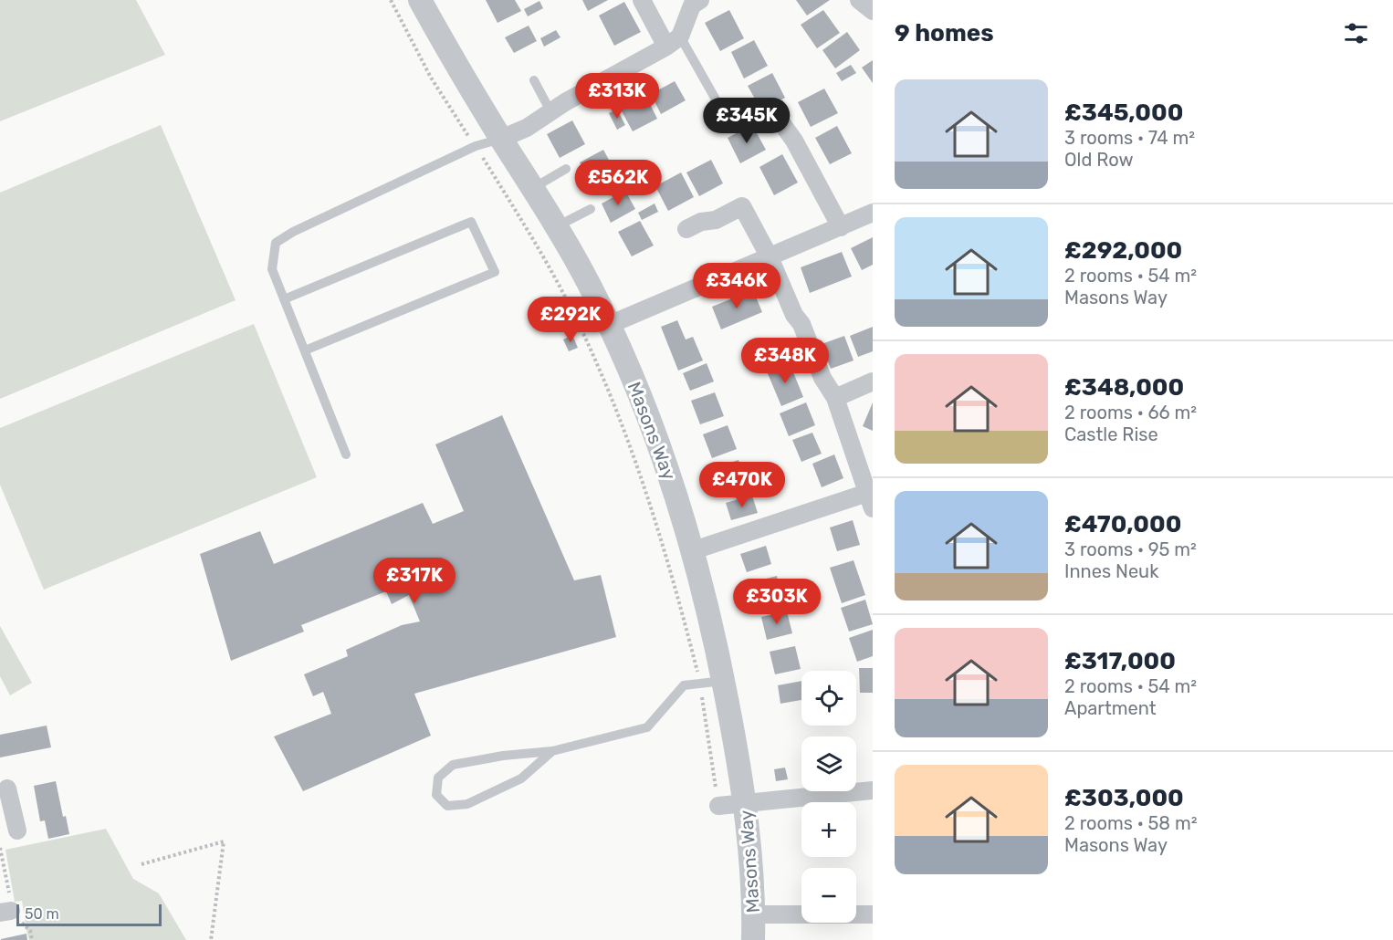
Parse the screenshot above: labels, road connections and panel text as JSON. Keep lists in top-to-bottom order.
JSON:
{
  "streets": {
    "street": ["Masons Way"]
  },
  "scale_bar": "50 m",
  "page": {
    "heading": "9 homes",
    "list": [
      {
        "name": "£345,000",
        "note": "3 rooms · 74 m² · Old Row"
      },
      {
        "name": "£292,000",
        "note": "2 rooms · 54 m² · Masons Way"
      },
      {
        "name": "£348,000",
        "note": "2 rooms · 66 m² · Castle Rise"
      },
      {
        "name": "£470,000",
        "note": "3 rooms · 95 m² · Innes Neuk"
      },
      {
        "name": "£317,000",
        "note": "2 rooms · 54 m² · Apartment"
      },
      {
        "name": "£303,000",
        "note": "2 rooms · 58 m² · Masons Way"
      }
    ],
    "price": [
      "£313K",
      "£345K",
      "£562K",
      "£346K",
      "£292K",
      "£348K",
      "£470K",
      "£317K",
      "£303K"
    ],
    "map_buttons": ["+", "−"],
    "scale": "50 m"
  }
}
